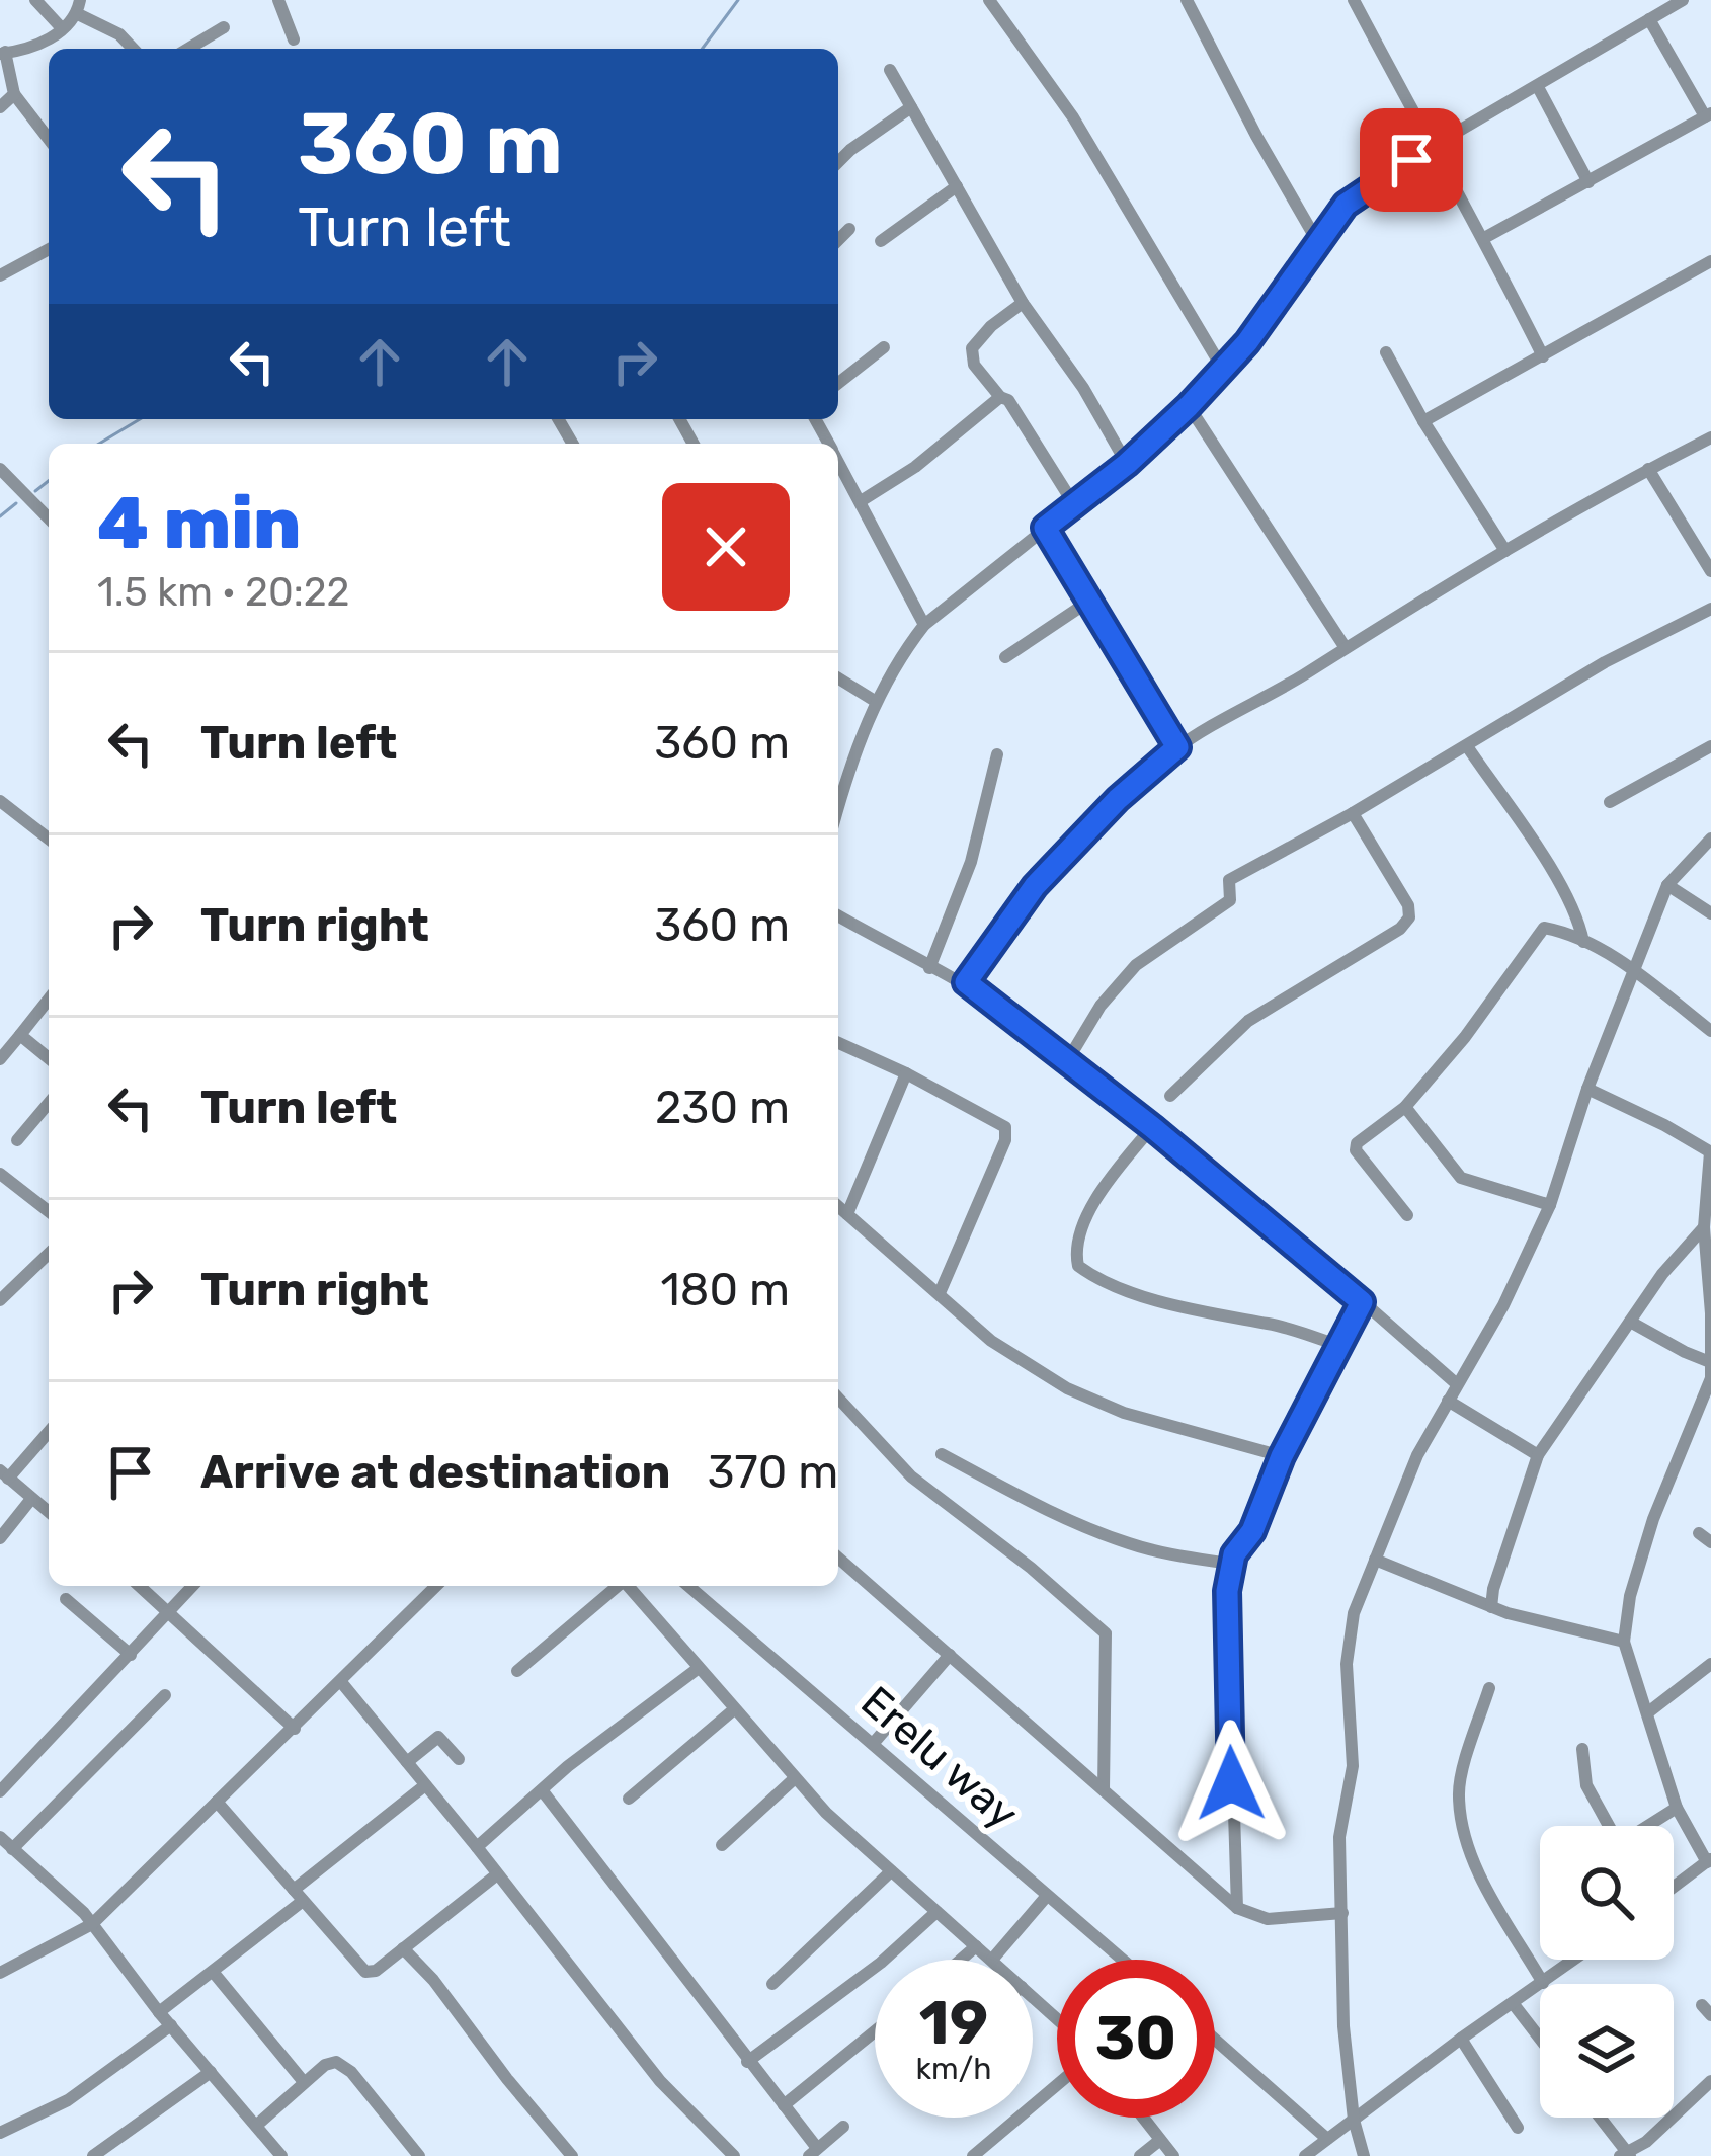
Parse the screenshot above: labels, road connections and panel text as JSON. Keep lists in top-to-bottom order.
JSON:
{
  "streets": {
    "street": ["Erelu way"]
  },
  "page": {
    "turn": ["360 m", "Turn left"],
    "heading": ["4 min", "1.5 km · 20:22"],
    "list": [
      {
        "name": "Turn left",
        "value": "360 m"
      },
      {
        "name": "Turn right",
        "value": "360 m"
      },
      {
        "name": "Turn left",
        "value": "230 m"
      },
      {
        "name": "Turn right",
        "value": "180 m"
      },
      {
        "name": "Arrive at destination",
        "value": "370 m"
      }
    ],
    "speed": "19 km/h",
    "limit": "30"
  }
}
